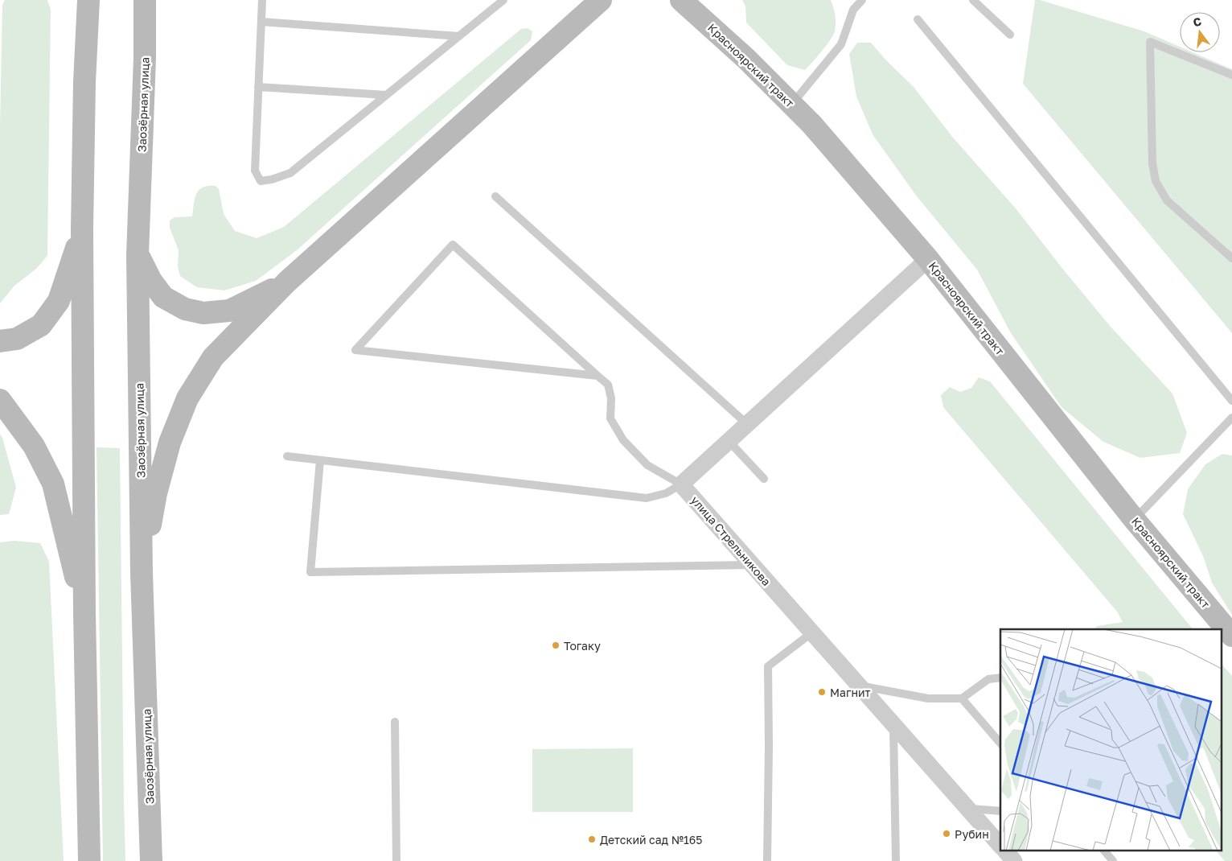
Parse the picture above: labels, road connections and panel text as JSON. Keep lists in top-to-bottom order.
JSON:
{
  "streets": {
    "main road": ["Красноярский тракт", "Заозёрная улица"],
    "street": ["улица Стрельникова"]
  },
  "places": [
    "Тогаку",
    "Магнит",
    "Рубин",
    "Детский сад №165"
  ],
  "north": "top"
}
